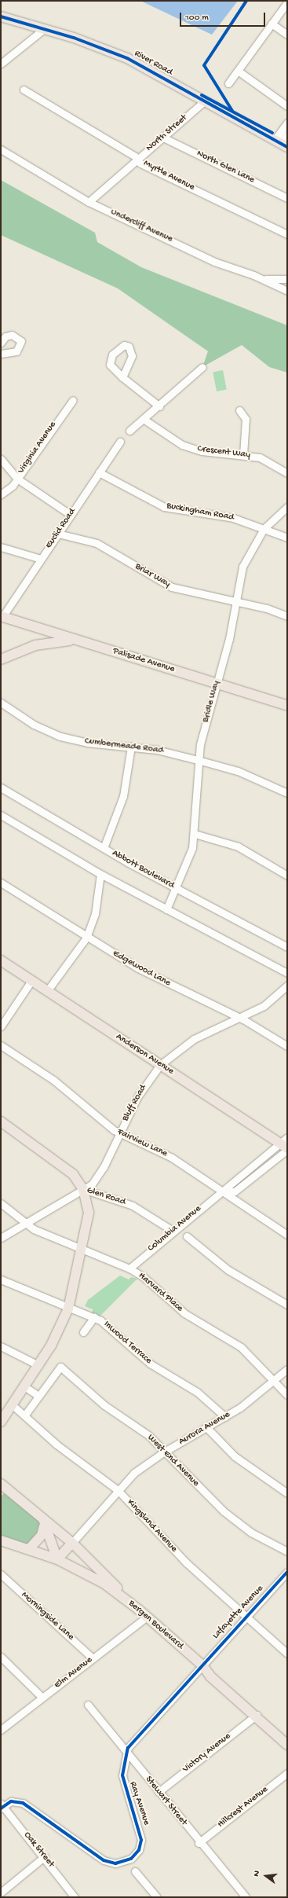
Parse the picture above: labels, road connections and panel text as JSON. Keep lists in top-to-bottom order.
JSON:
{
  "streets": {
    "main road": [
      "River Road",
      "Palisade Avenue",
      "Anderson Avenue",
      "Glen Road",
      "Bergen Boulevard"
    ],
    "street": [
      "North Street",
      "North Glen Lane",
      "Myrtle Avenue",
      "Undercliff Avenue",
      "Virginia Avenue",
      "Crescent Way",
      "Buckingham Road",
      "Euclid Road",
      "Briar Way",
      "Bridle Way",
      "Cumbermeade Road",
      "Abbott Boulevard",
      "Edgewood Lane",
      "Bluff Road",
      "Fairview Lane",
      "Columbia Avenue",
      "Harvard Place",
      "Inwood Terrace",
      "Aurora Avenue",
      "West End Avenue",
      "Kingsland Avenue",
      "Lafayette Avenue",
      "Morningside Lane",
      "Elm Avenue",
      "Victory Avenue",
      "Stewart Street",
      "Ray Avenue",
      "Hillcrest Avenue",
      "Oak Street"
    ]
  },
  "crossings": [
    ["River Road", "North Street"],
    ["North Street", "North Glen Lane"],
    ["North Street", "Myrtle Avenue"],
    ["North Street", "Undercliff Avenue"],
    ["Buckingham Road", "Euclid Road"],
    ["Buckingham Road", "Bridle Way"],
    ["Euclid Road", "Briar Way"],
    ["Euclid Road", "Palisade Avenue"],
    ["Briar Way", "Bridle Way"],
    ["Palisade Avenue", "Bridle Way"],
    ["Bridle Way", "Cumbermeade Road"],
    ["Bridle Way", "Abbott Boulevard"],
    ["Edgewood Lane", "Bluff Road"],
    ["Anderson Avenue", "Bluff Road"],
    ["Anderson Avenue", "Columbia Avenue"],
    ["Bluff Road", "Fairview Lane"],
    ["Bluff Road", "Glen Road"],
    ["Bluff Road", "Harvard Place"],
    ["Fairview Lane", "Columbia Avenue"],
    ["Glen Road", "Columbia Avenue"],
    ["Columbia Avenue", "Harvard Place"],
    ["Harvard Place", "Aurora Avenue"],
    ["Inwood Terrace", "Aurora Avenue"],
    ["Aurora Avenue", "West End Avenue"],
    ["Aurora Avenue", "Kingsland Avenue"],
    ["Kingsland Avenue", "Lafayette Avenue"],
    ["Lafayette Avenue", "Bergen Boulevard"],
    ["Lafayette Avenue", "Ray Avenue"],
    ["Morningside Lane", "Elm Avenue"],
    ["Bergen Boulevard", "Elm Avenue"],
    ["Bergen Boulevard", "Victory Avenue"],
    ["Bergen Boulevard", "Ray Avenue"],
    ["Victory Avenue", "Stewart Street"],
    ["Stewart Street", "Ray Avenue"],
    ["Stewart Street", "Hillcrest Avenue"],
    ["Ray Avenue", "Oak Street"]
  ],
  "scale_bar": "100 m",
  "north": "left"
}
